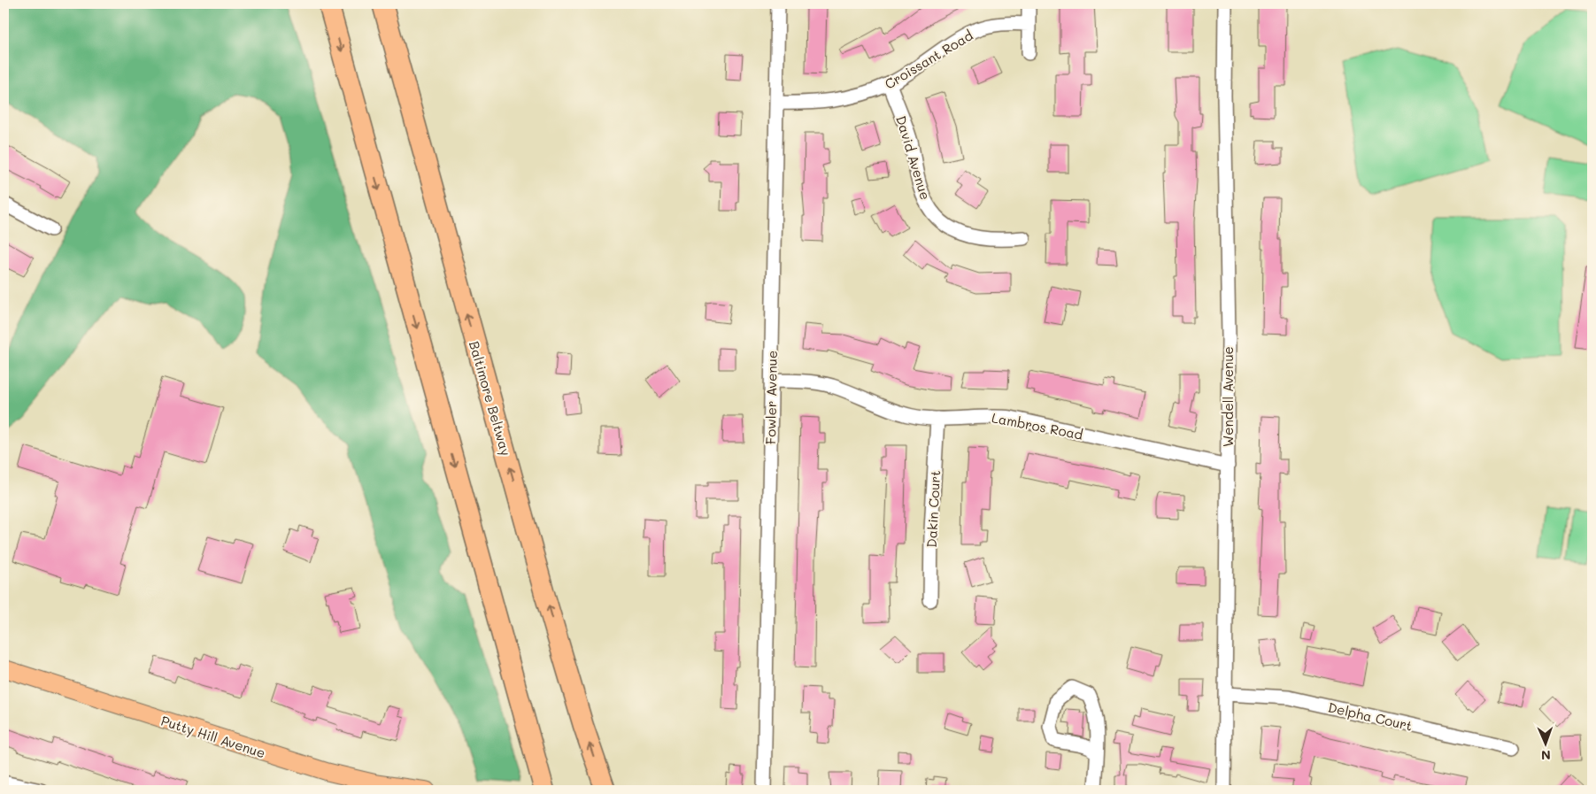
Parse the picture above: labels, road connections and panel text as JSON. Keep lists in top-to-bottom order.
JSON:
{
  "streets": {
    "highway": ["Baltimore Beltway"],
    "main road": ["Putty Hill Avenue"],
    "street": [
      "Croissant Road",
      "David Avenue",
      "Wendell Avenue",
      "Fowler Avenue",
      "Lambros Road",
      "Dakin Court",
      "Delpha Court"
    ]
  },
  "crossings": [
    ["Croissant Road", "David Avenue"],
    ["Croissant Road", "Fowler Avenue"],
    ["Wendell Avenue", "Lambros Road"],
    ["Wendell Avenue", "Delpha Court"],
    ["Fowler Avenue", "Lambros Road"],
    ["Lambros Road", "Dakin Court"]
  ],
  "north": "bottom"
}
